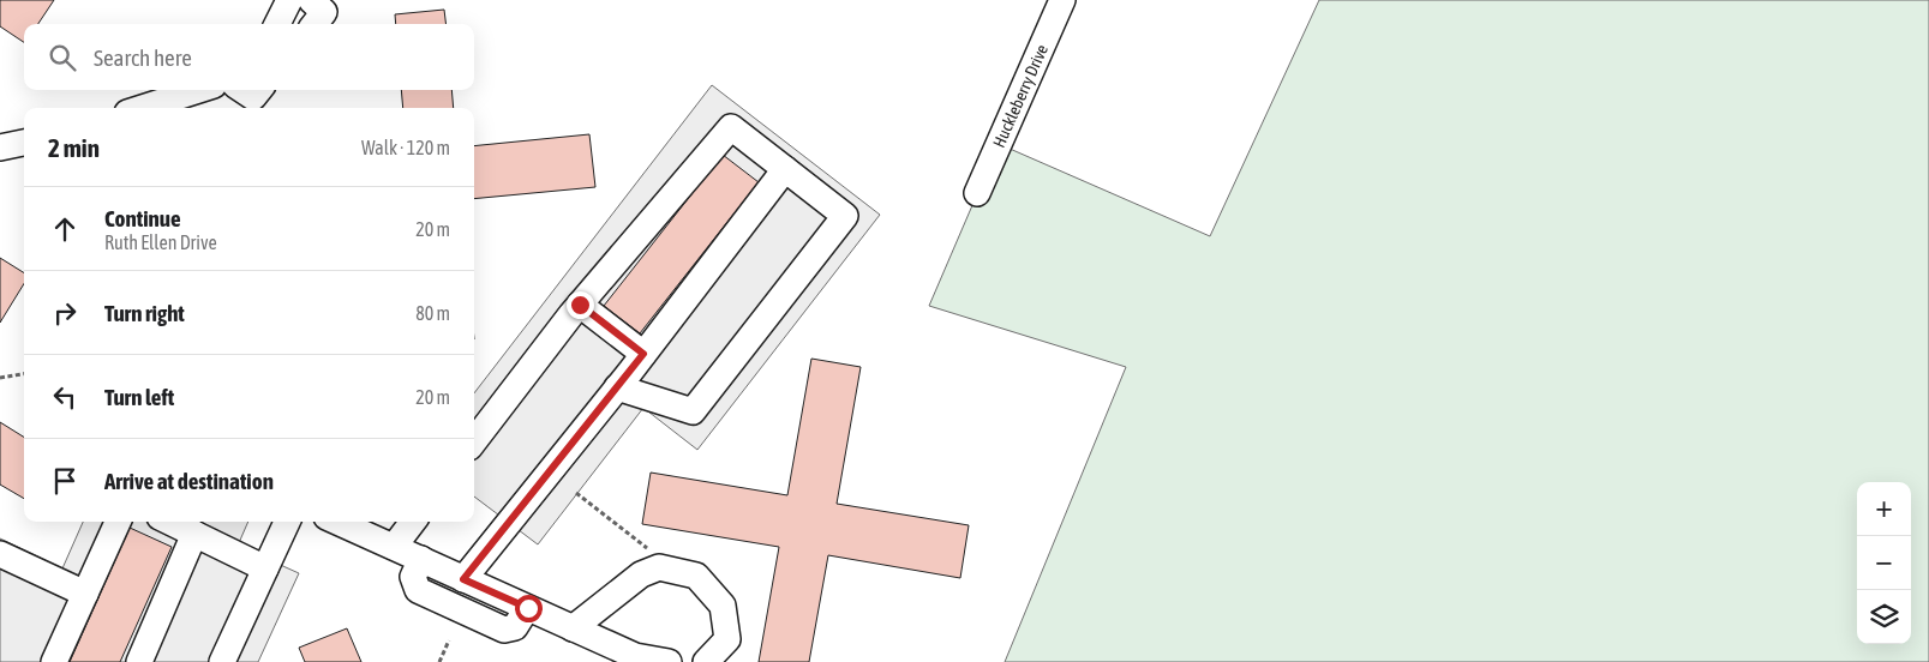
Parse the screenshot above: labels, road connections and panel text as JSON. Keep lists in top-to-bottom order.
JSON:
{
  "streets": {
    "street": ["Huckleberry Drive"]
  },
  "page": {
    "search": "Search here",
    "heading": ["2 min", "Walk · 120 m"],
    "list": [
      ["Continue", "Ruth Ellen Drive", "20 m"],
      ["Turn right", "80 m"],
      ["Turn left", "20 m"],
      "Arrive at destination"
    ],
    "map_buttons": ["+", "−"]
  }
}
